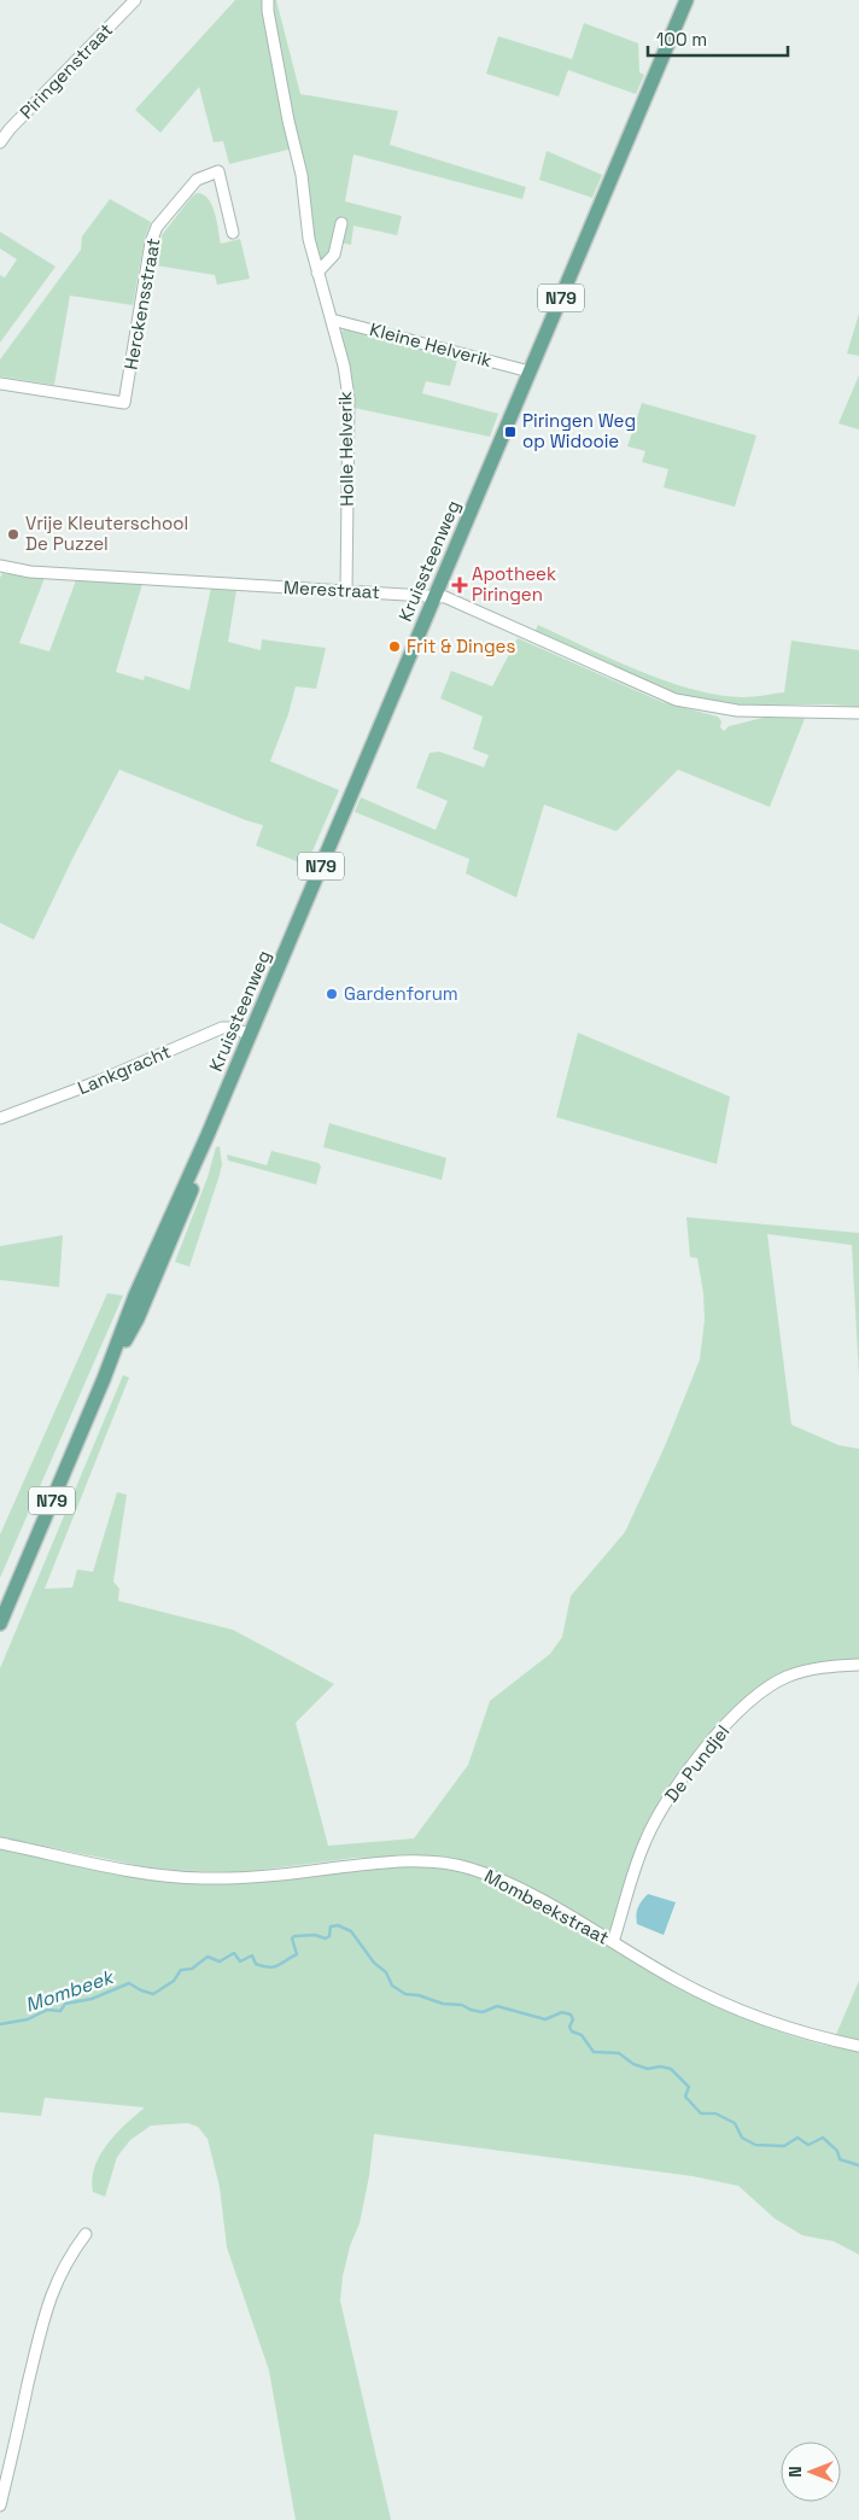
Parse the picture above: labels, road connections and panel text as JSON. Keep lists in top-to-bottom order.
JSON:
{
  "streets": {
    "main road": ["N79", "Kruissteenweg"],
    "street": [
      "Piringenstraat",
      "Herckensstraat",
      "Kleine Helverik",
      "Holle Helverik",
      "Merestraat",
      "Lankgracht",
      "De Pundjel",
      "Mombeekstraat"
    ]
  },
  "crossings": [
    ["Kleine Helverik", "Holle Helverik"],
    ["Kleine Helverik", "Kruissteenweg"],
    ["Holle Helverik", "Merestraat"],
    ["Kruissteenweg", "Merestraat"],
    ["Kruissteenweg", "Lankgracht"],
    ["De Pundjel", "Mombeekstraat"]
  ],
  "water": ["Mombeek"],
  "places": {
    "transit": ["Piringen Weg op Widooie"],
    "other": ["Vrije Kleuterschool De Puzzel", "Frit & Dinges", "Gardenforum"],
    "health": ["Apotheek Piringen"]
  },
  "scale_bar": "100 m",
  "north": "left"
}
